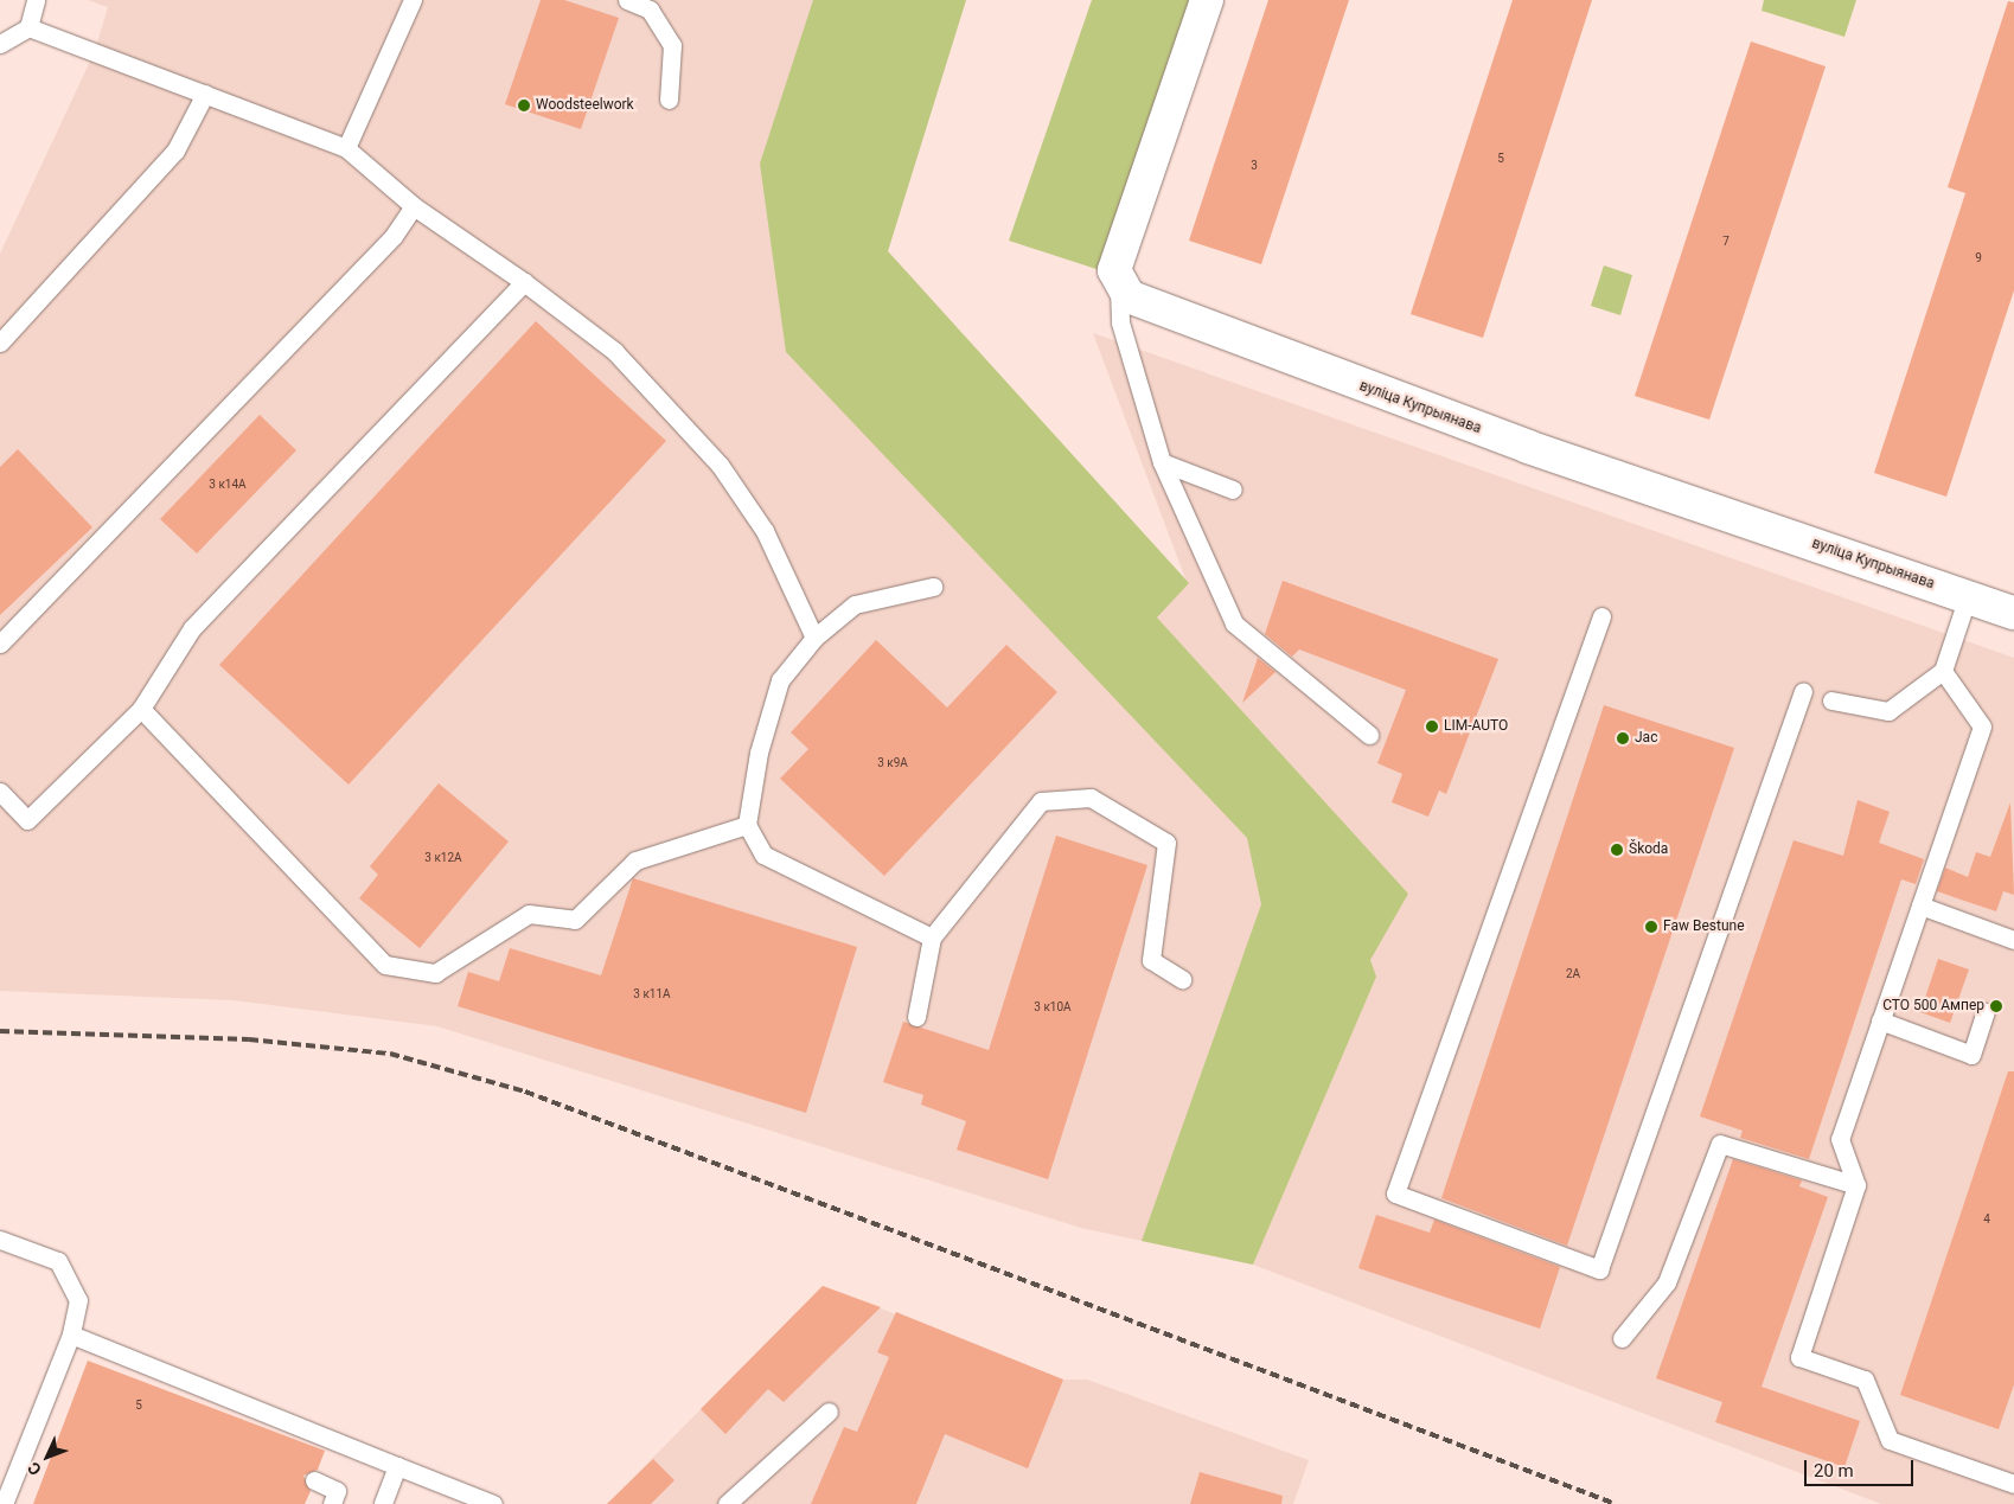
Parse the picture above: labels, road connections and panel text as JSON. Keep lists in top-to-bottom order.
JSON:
{
  "streets": {
    "street": ["вуліца Купрыянава"]
  },
  "places": [
    "Woodsteelwork",
    "LIM-AUTO",
    "Jac",
    "Škoda",
    "Faw Bestune",
    "СТО 500 Ампер"
  ],
  "house_numbers": [
    "5",
    "3",
    "7",
    "9",
    "3 к14А",
    "3 к9А",
    "3 к12А",
    "2А",
    "3 к11А",
    "3 к10А",
    "4",
    "5"
  ],
  "scale_bar": "20 m",
  "north": "bottom left"
}
